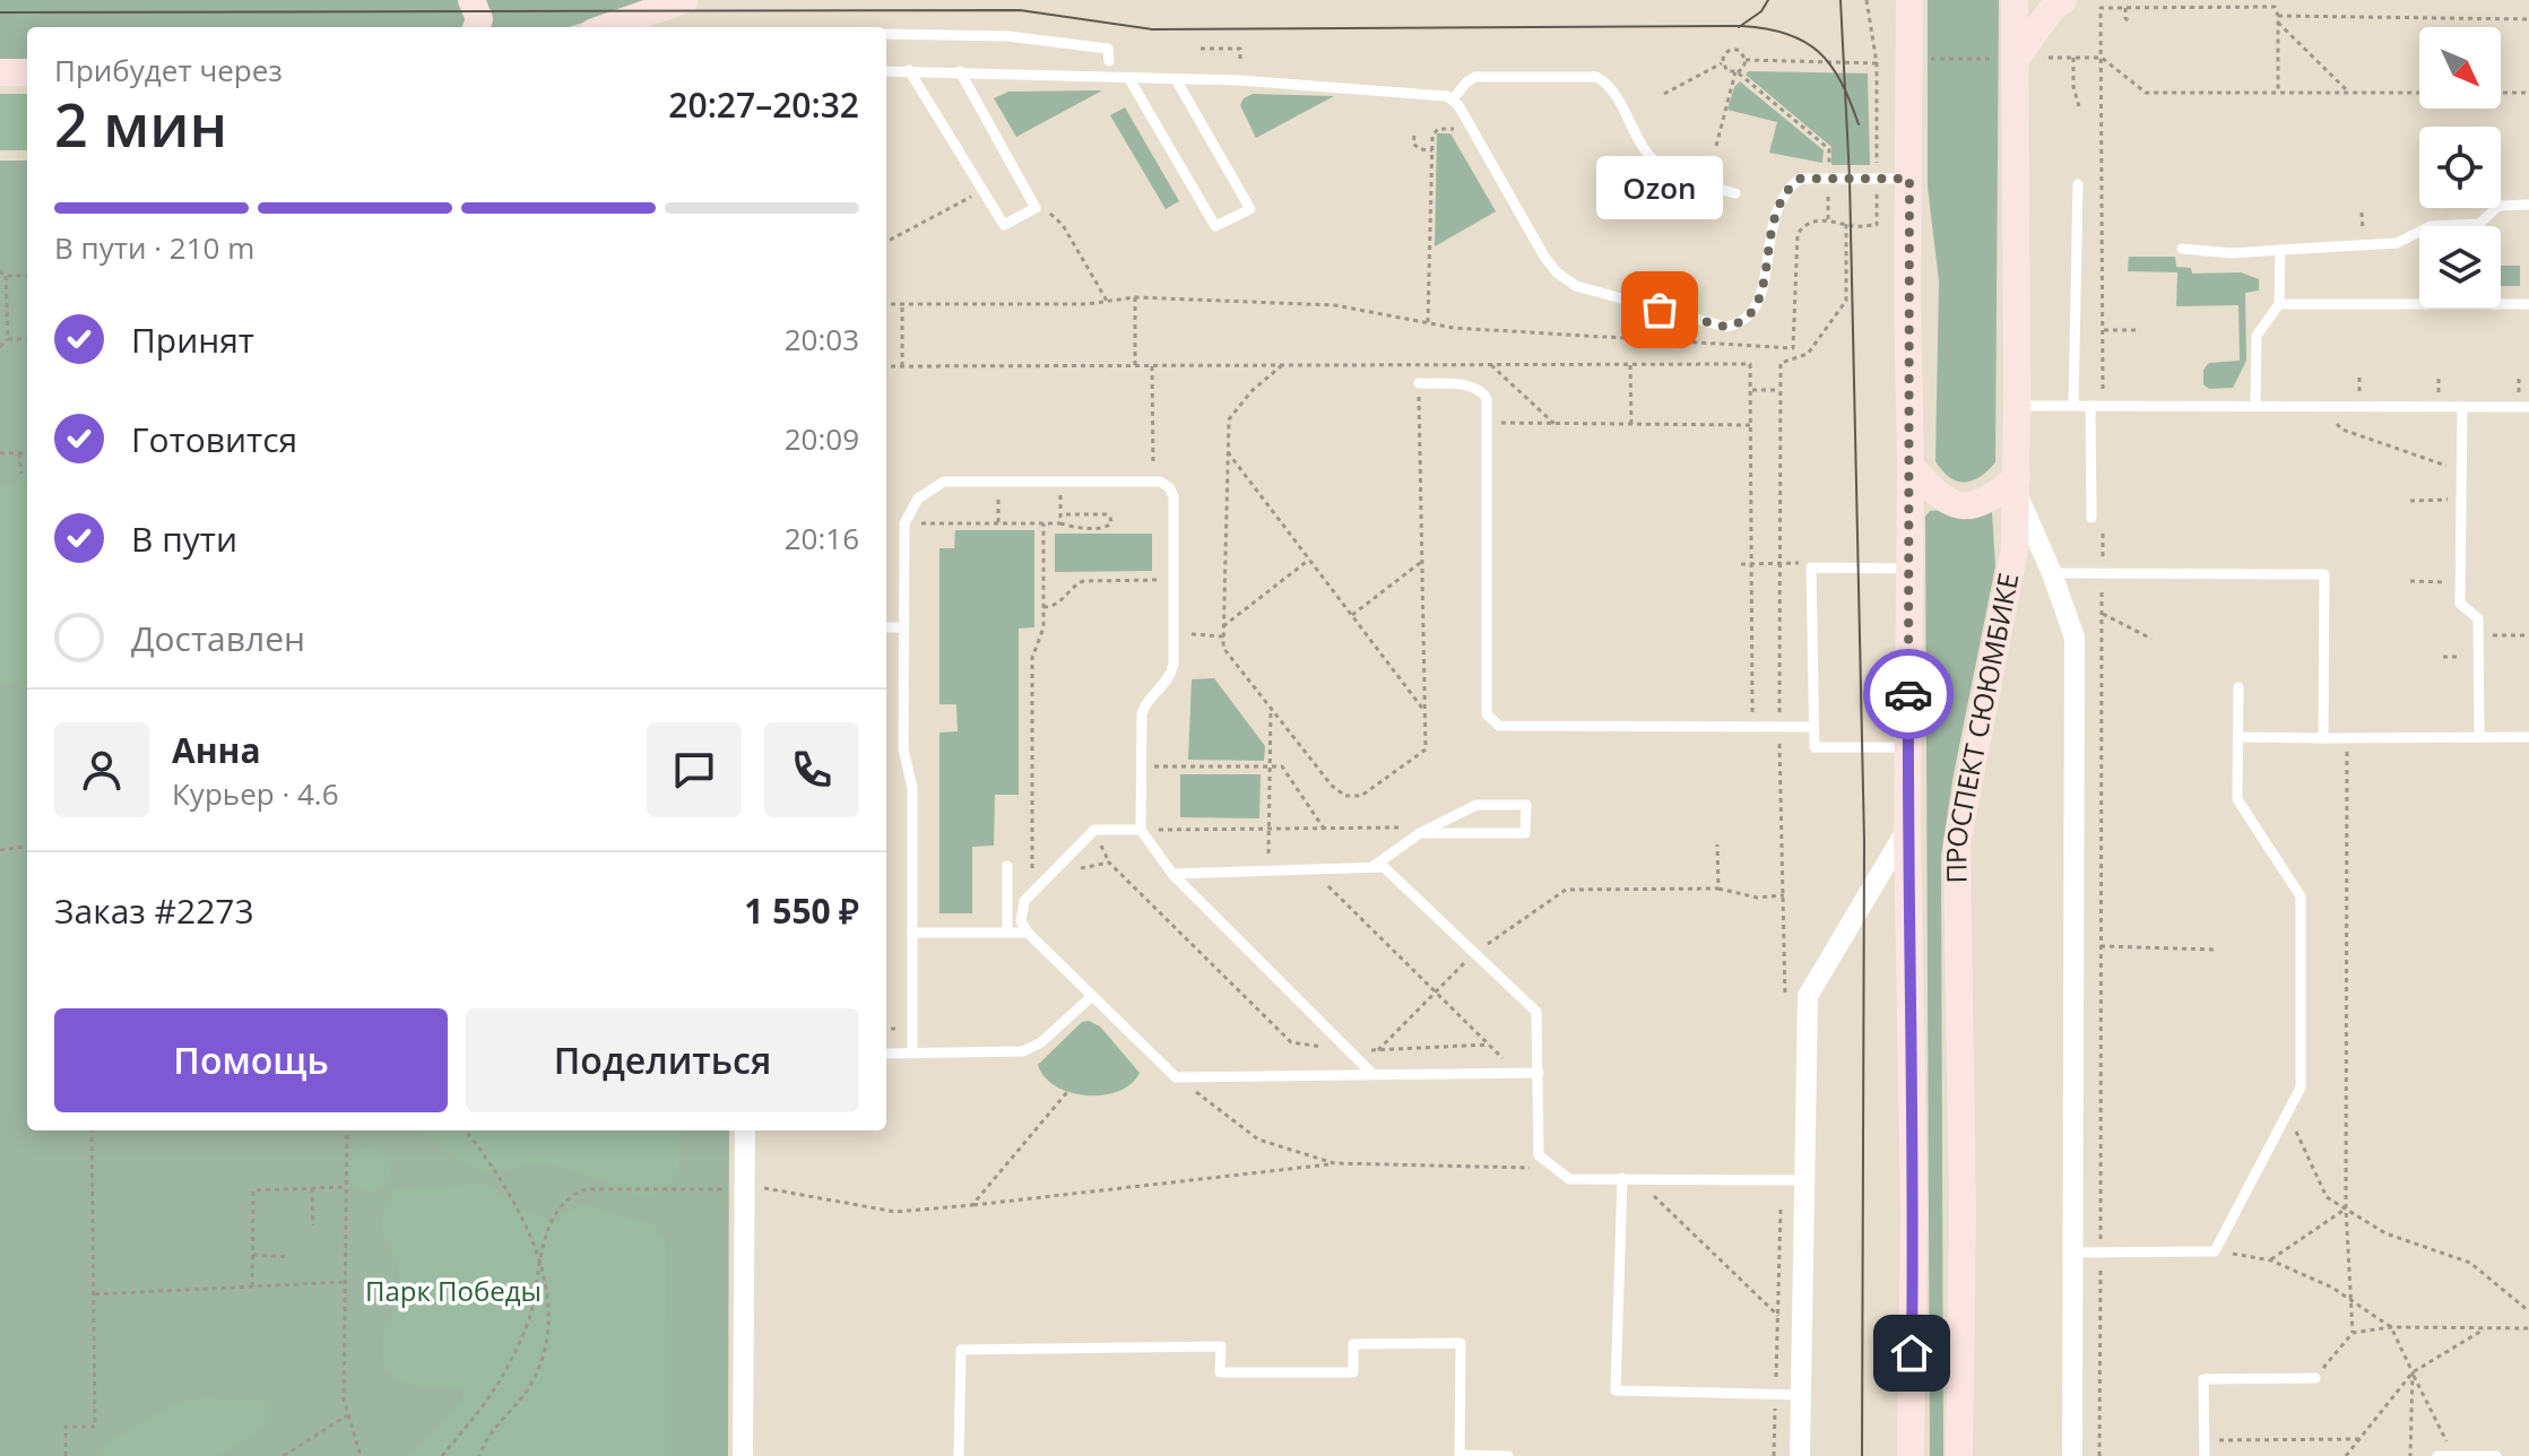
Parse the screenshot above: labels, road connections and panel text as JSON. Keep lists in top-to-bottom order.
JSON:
{
  "streets": {
    "main road": ["ПРОСПЕКТ СЮЮМБИКЕ"]
  },
  "parks": ["Парк Победы"],
  "places": ["Ozon"],
  "north": "bottom right",
  "page": {
    "heading": ["2 мин", "Прибудет через", "20:27–20:32"],
    "panel": [
      "Анна",
      "Курьер · 4.6",
      "Заказ #2273",
      "1 550 ₽"
    ],
    "bubble": "Ozon",
    "bar": "В пути · 210 m",
    "list": [
      ["Принят", "20:03"],
      ["Готовится", "20:09"],
      ["В пути", "20:16"],
      "Доставлен"
    ],
    "buttons": ["Помощь", "Поделиться"]
  }
}
